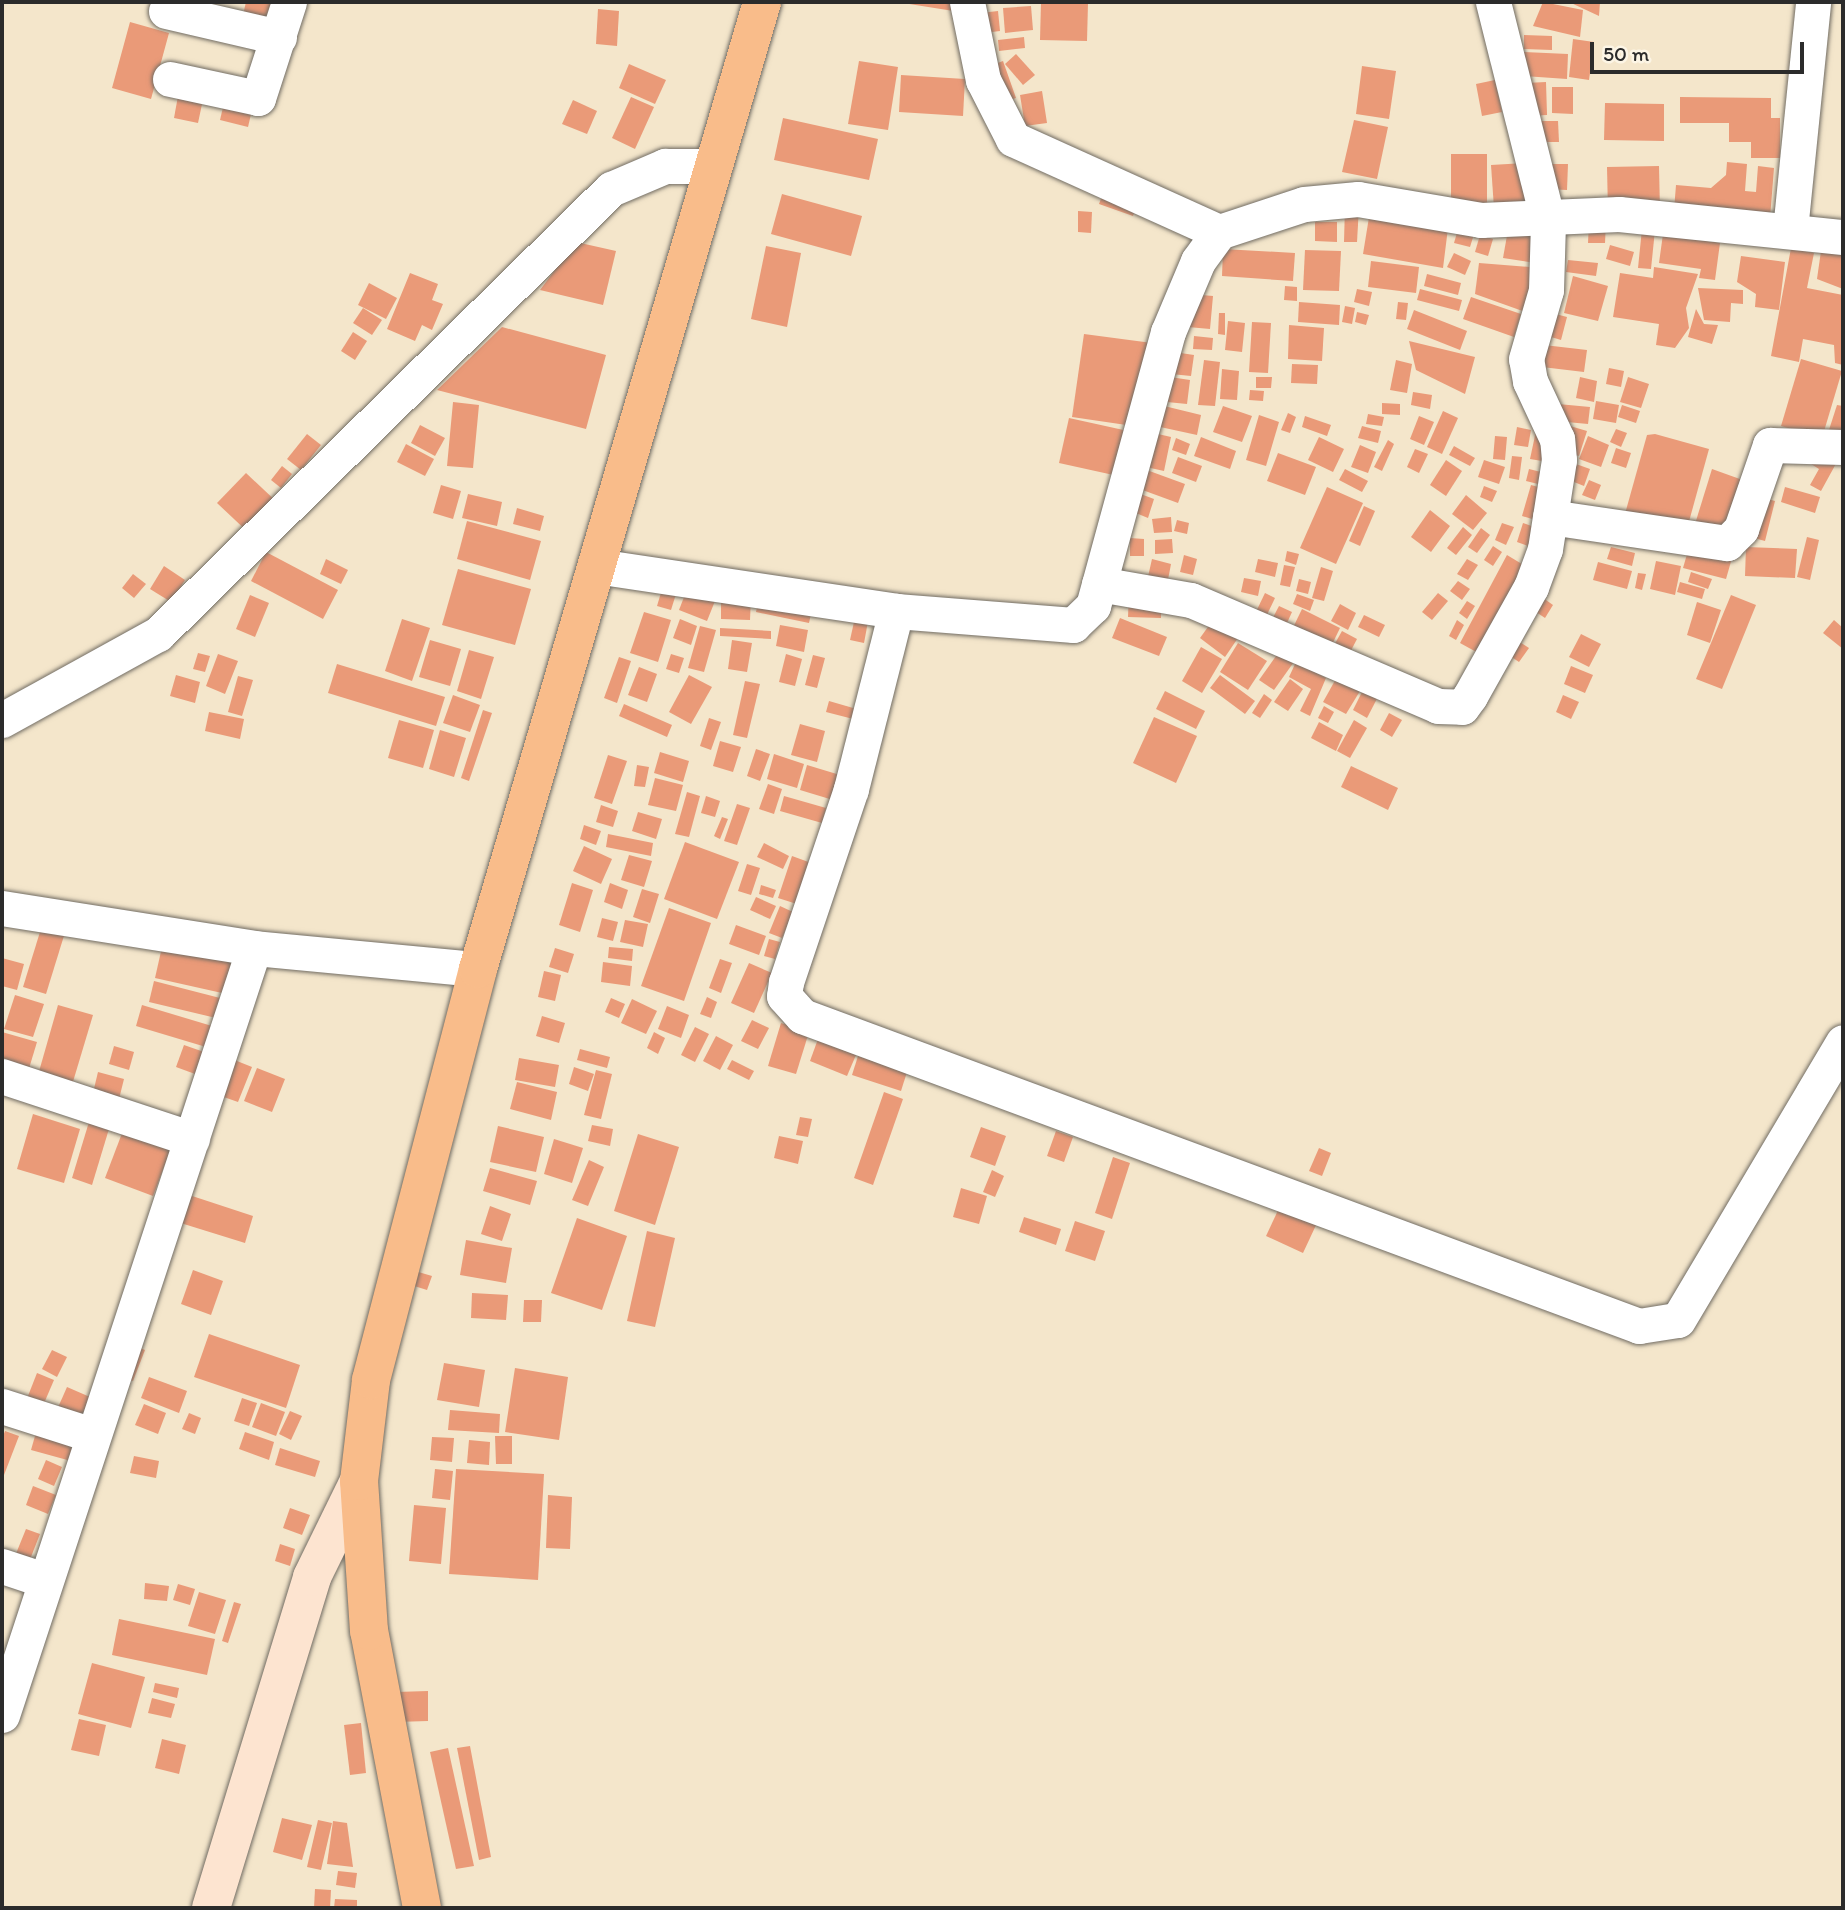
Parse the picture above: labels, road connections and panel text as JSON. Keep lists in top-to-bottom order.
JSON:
{
  "scale_bar": "50 m"
}
